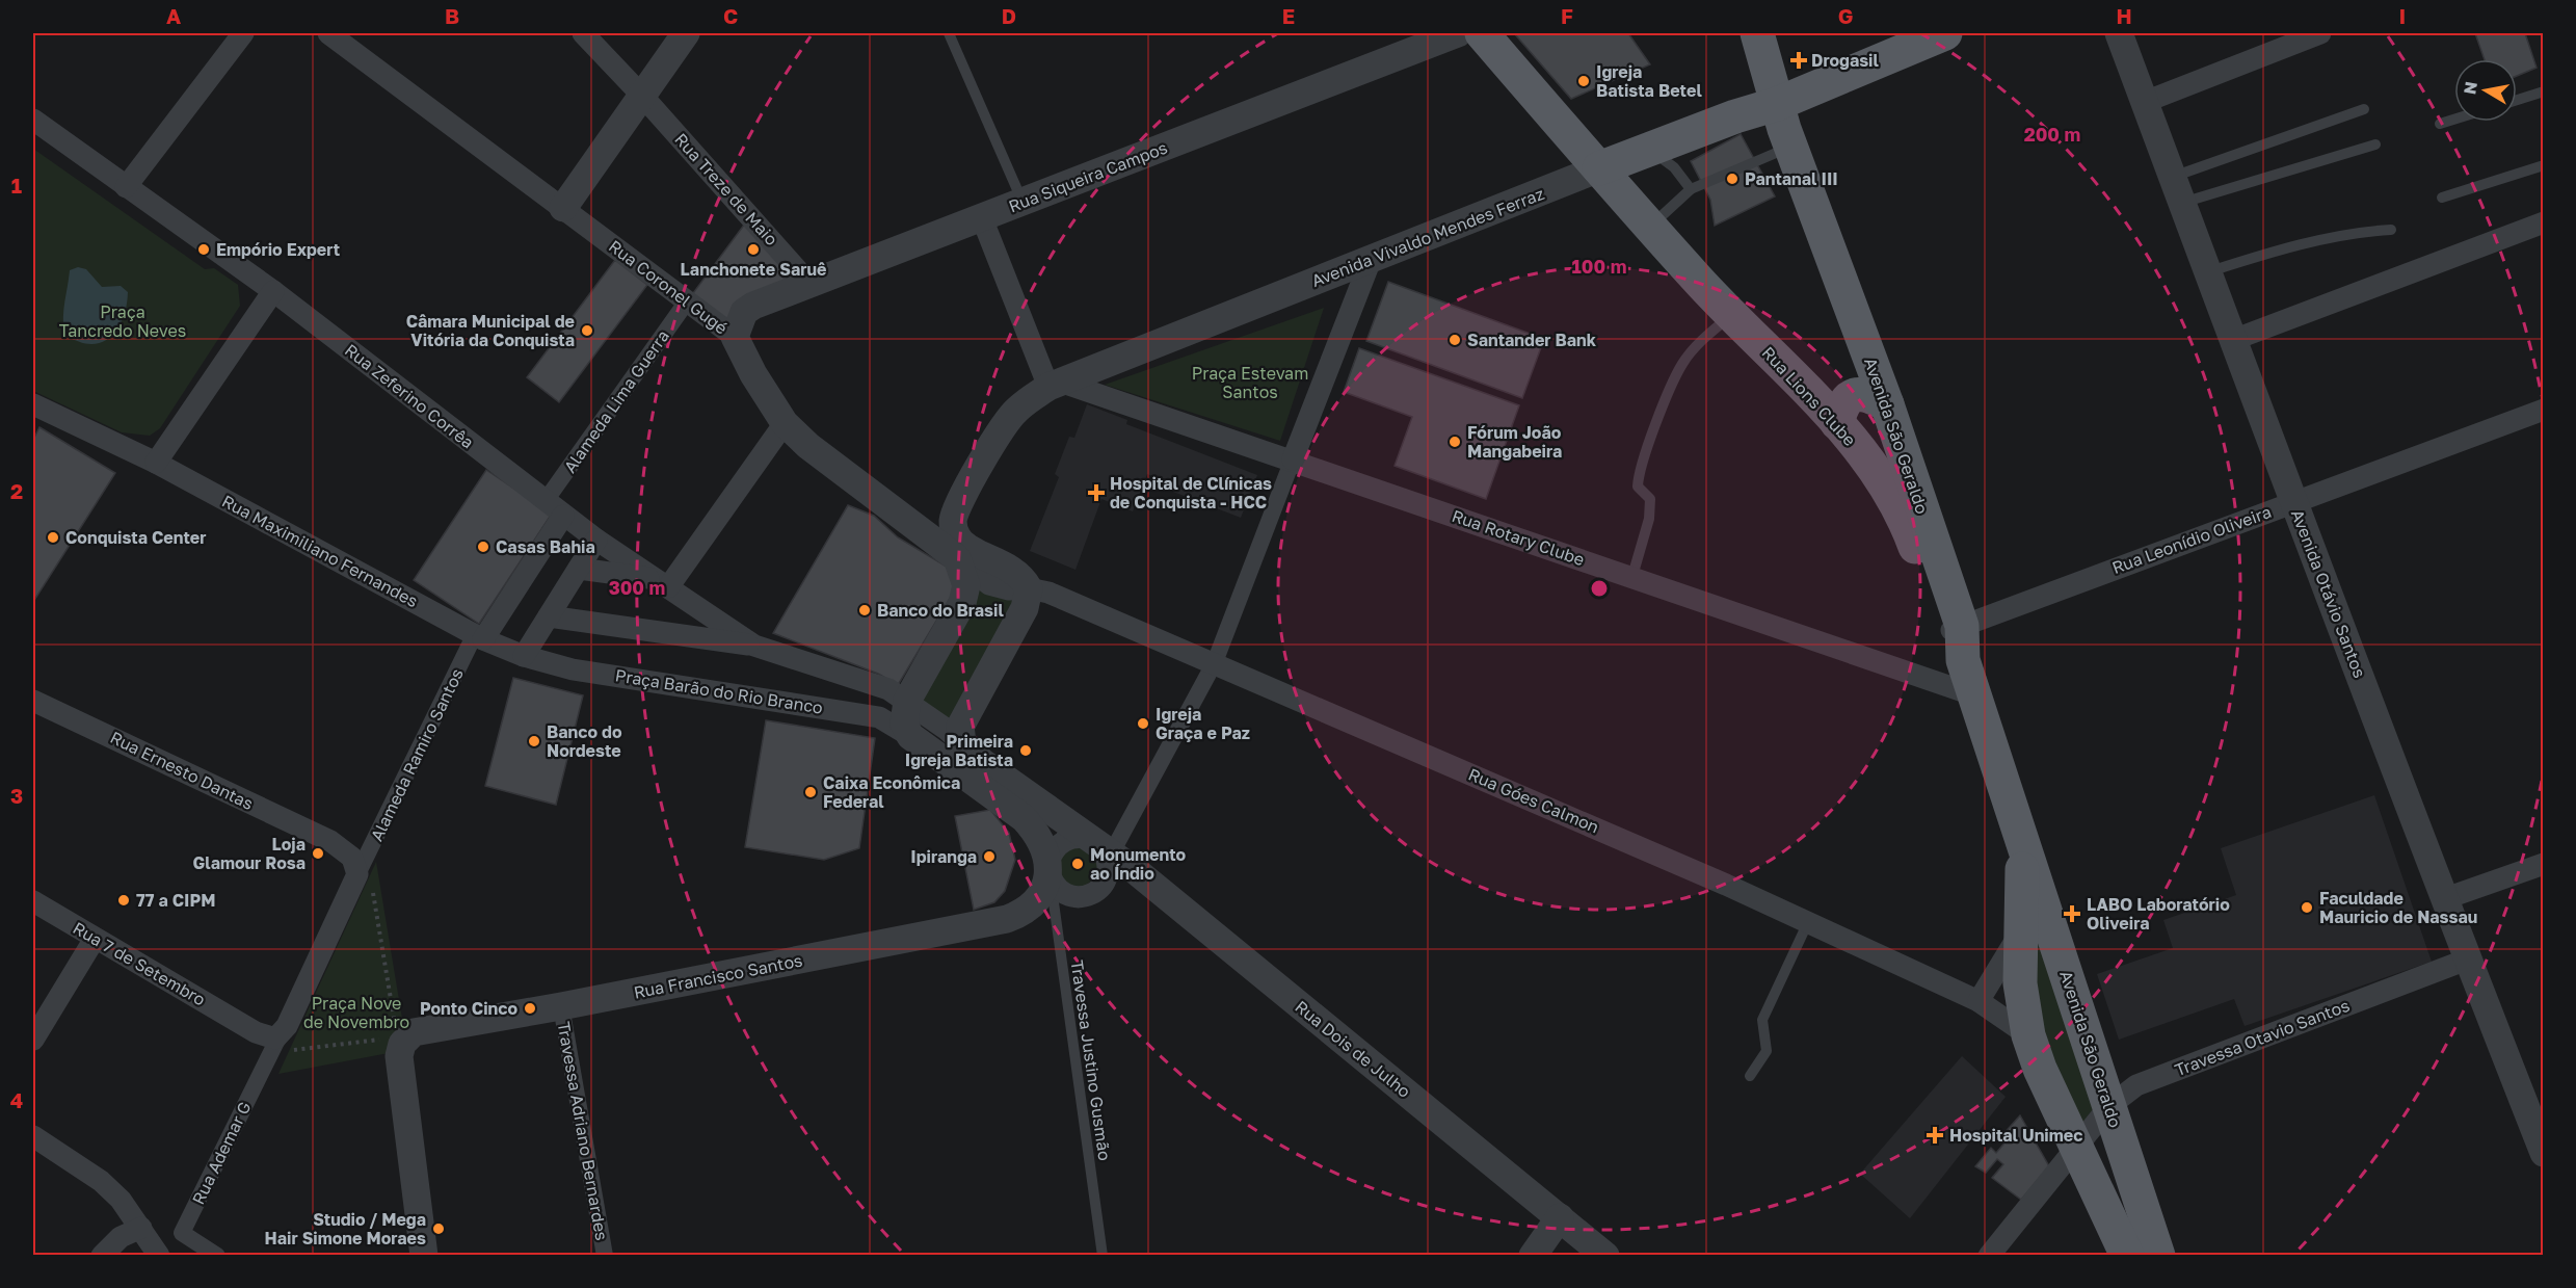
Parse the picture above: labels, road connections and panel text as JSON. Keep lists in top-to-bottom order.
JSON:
{
  "streets": {
    "main road": ["Avenida Vivaldo Mendes Ferraz", "Rua Lions Clube", "Avenida São Geraldo"],
    "street": [
      "Rua Siqueira Campos",
      "Rua Treze de Maio",
      "Rua Coronel Gugé",
      "Rua Zeferino Corrêa",
      "Alameda Lima Guerra",
      "Rua Rotary Clube",
      "Rua Leonídio Oliveira",
      "Rua Maximiliano Fernandes",
      "Avenida Otávio Santos",
      "Praça Barão do Rio Branco",
      "Alameda Ramiro Santos",
      "Rua Ernesto Dantas",
      "Rua Góes Calmon",
      "Rua 7 de Setembro",
      "Rua Francisco Santos",
      "Travessa Otavio Santos",
      "Rua Dois de Julho",
      "Travessa Adriano Bernardes",
      "Rua Ademar G"
    ],
    "lane": ["Travessa Justino Gusmão"]
  },
  "crossings": [
    ["Rua Siqueira Campos", "Rua Treze de Maio"],
    ["Rua Siqueira Campos", "Rua Coronel Gugé"],
    ["Avenida Vivaldo Mendes Ferraz", "Rua Lions Clube"],
    ["Avenida Vivaldo Mendes Ferraz", "Avenida São Geraldo"],
    ["Avenida Vivaldo Mendes Ferraz", "Rua Rotary Clube"],
    ["Rua Coronel Gugé", "Alameda Lima Guerra"],
    ["Rua Coronel Gugé", "Rua Góes Calmon"],
    ["Rua Zeferino Corrêa", "Alameda Lima Guerra"],
    ["Rua Lions Clube", "Avenida São Geraldo"],
    ["Rua Lions Clube", "Rua Leonídio Oliveira"],
    ["Avenida São Geraldo", "Rua Rotary Clube"],
    ["Avenida São Geraldo", "Rua Leonídio Oliveira"],
    ["Avenida São Geraldo", "Rua Góes Calmon"],
    ["Avenida São Geraldo", "Travessa Otavio Santos"],
    ["Rua Leonídio Oliveira", "Avenida Otávio Santos"],
    ["Rua Maximiliano Fernandes", "Praça Barão do Rio Branco"],
    ["Rua Maximiliano Fernandes", "Alameda Ramiro Santos"],
    ["Avenida Otávio Santos", "Travessa Otavio Santos"],
    ["Praça Barão do Rio Branco", "Alameda Ramiro Santos"],
    ["Alameda Ramiro Santos", "Rua Ernesto Dantas"],
    ["Rua 7 de Setembro", "Rua Ademar G"],
    ["Rua Francisco Santos", "Rua Dois de Julho"],
    ["Rua Francisco Santos", "Travessa Justino Gusmão"],
    ["Rua Francisco Santos", "Travessa Adriano Bernardes"],
    ["Rua Dois de Julho", "Travessa Justino Gusmão"]
  ],
  "parks": ["Praça Tancredo Neves", "Praça Estevam Santos", "Praça Nove de Novembro"],
  "places": {
    "health": [
      "Drogasil",
      "Hospital de Clínicas de Conquista - HCC",
      "LABO Laboratório Oliveira",
      "Hospital Unimec"
    ],
    "other": [
      "Igreja Batista Betel",
      "Pantanal III",
      "Empório Expert",
      "Lanchonete Saruê",
      "Câmara Municipal de Vitória da Conquista",
      "Santander Bank",
      "Fórum João Mangabeira",
      "Conquista Center",
      "Casas Bahia",
      "Banco do Brasil",
      "Igreja Graça e Paz",
      "Banco do Nordeste",
      "Primeira Igreja Batista",
      "Caixa Econômica Federal",
      "Loja Glamour Rosa",
      "Ipiranga",
      "Monumento ao Índio",
      "77 ª CIPM",
      "Faculdade Mauricio de Nassau",
      "Ponto Cinco",
      "Studio / Mega Hair Simone Moraes"
    ]
  },
  "north": "left",
  "grid": {
    "columns": [
      "A",
      "B",
      "C",
      "D",
      "E",
      "F",
      "G",
      "H",
      "I"
    ],
    "rows": [
      "1",
      "2",
      "3",
      "4"
    ]
  },
  "rings": ["200 m", "100 m", "300 m"]
}
